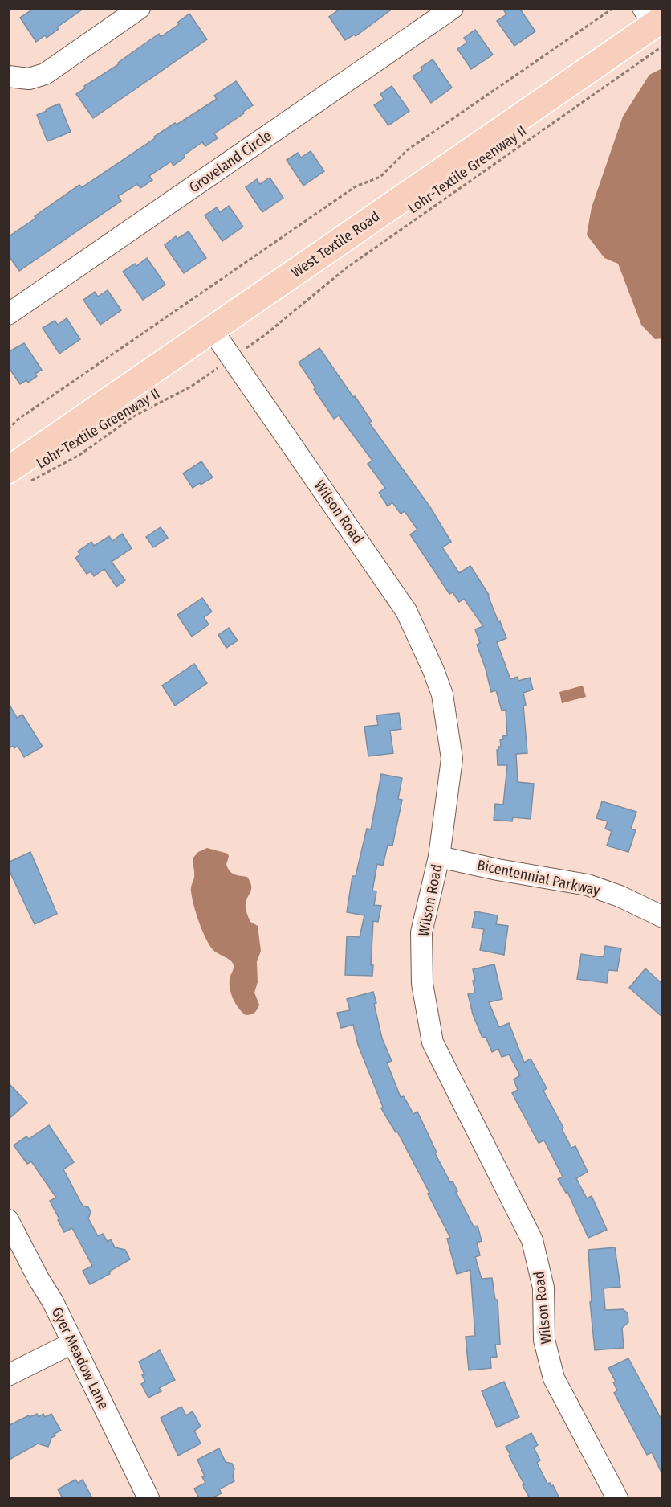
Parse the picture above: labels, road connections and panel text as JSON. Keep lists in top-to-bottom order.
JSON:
{
  "streets": {
    "main road": ["West Textile Road"],
    "street": [
      "Groveland Circle",
      "Wilson Road",
      "Bicentennial Parkway",
      "Gyer Meadow Lane"
    ],
    "path": ["Lohr-Textile Greenway II"]
  },
  "crossings": [
    ["Lohr-Textile Greenway II", "West Textile Road"],
    ["West Textile Road", "Wilson Road"],
    ["Wilson Road", "Bicentennial Parkway"]
  ]
}
